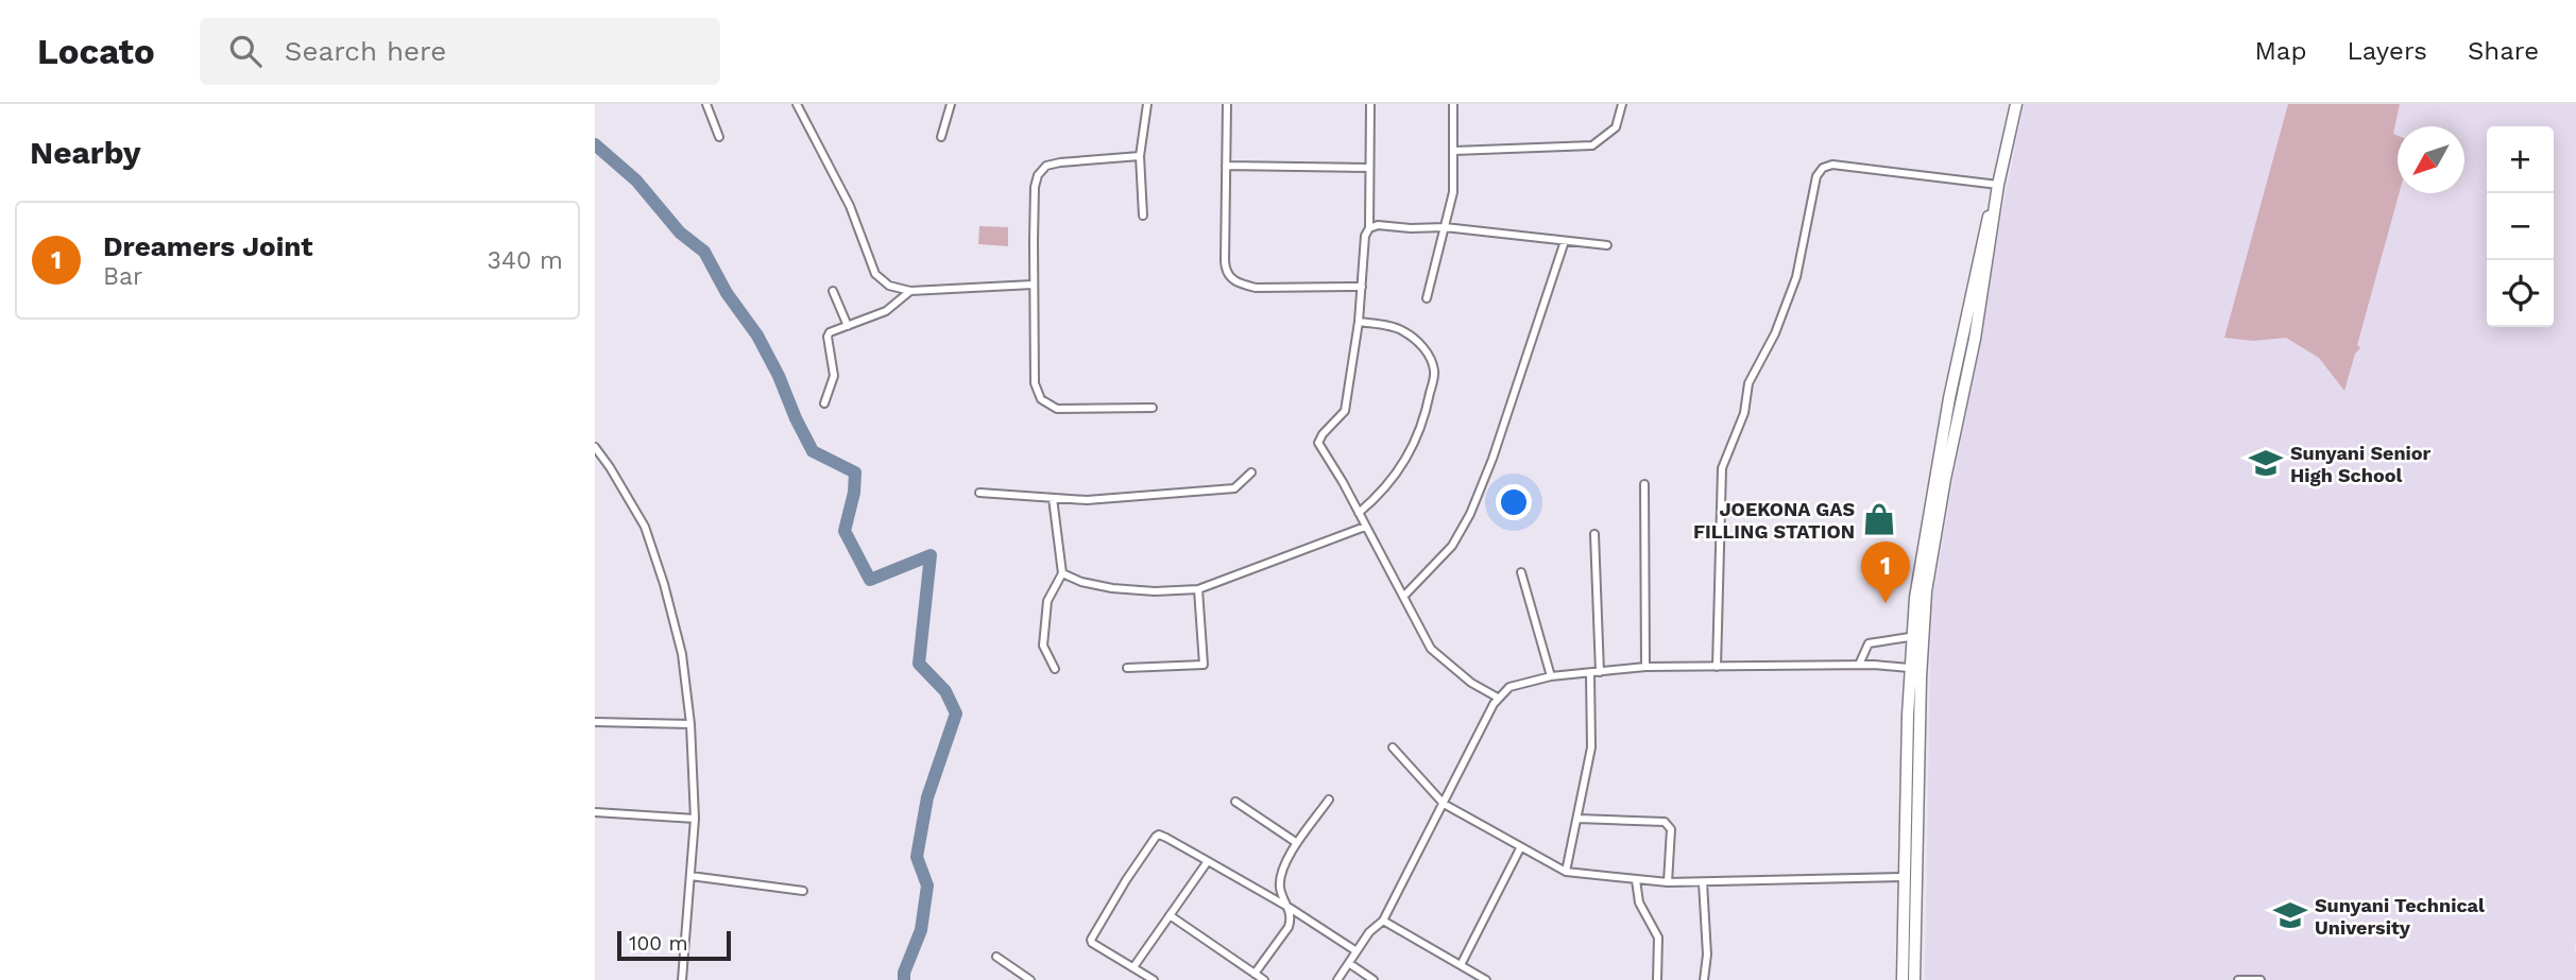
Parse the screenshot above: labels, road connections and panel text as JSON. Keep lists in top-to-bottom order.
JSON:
{
  "places": {
    "school or university": ["Sunyani Senior High School", "Sunyani Technical University"],
    "shop": ["JOEKONA GAS FILLING STATION"]
  },
  "scale_bar": "100 m",
  "north": "bottom left",
  "page": {
    "header": "Locato",
    "search": "Search here",
    "nav": ["Map", "Layers", "Share"],
    "heading": "Nearby",
    "map_buttons": ["+", "−"],
    "list": [
      {
        "mark": "1",
        "name": "Dreamers Joint",
        "note": "Bar",
        "value": "340 m"
      }
    ],
    "pins": "1",
    "scale": "100 m"
  }
}
